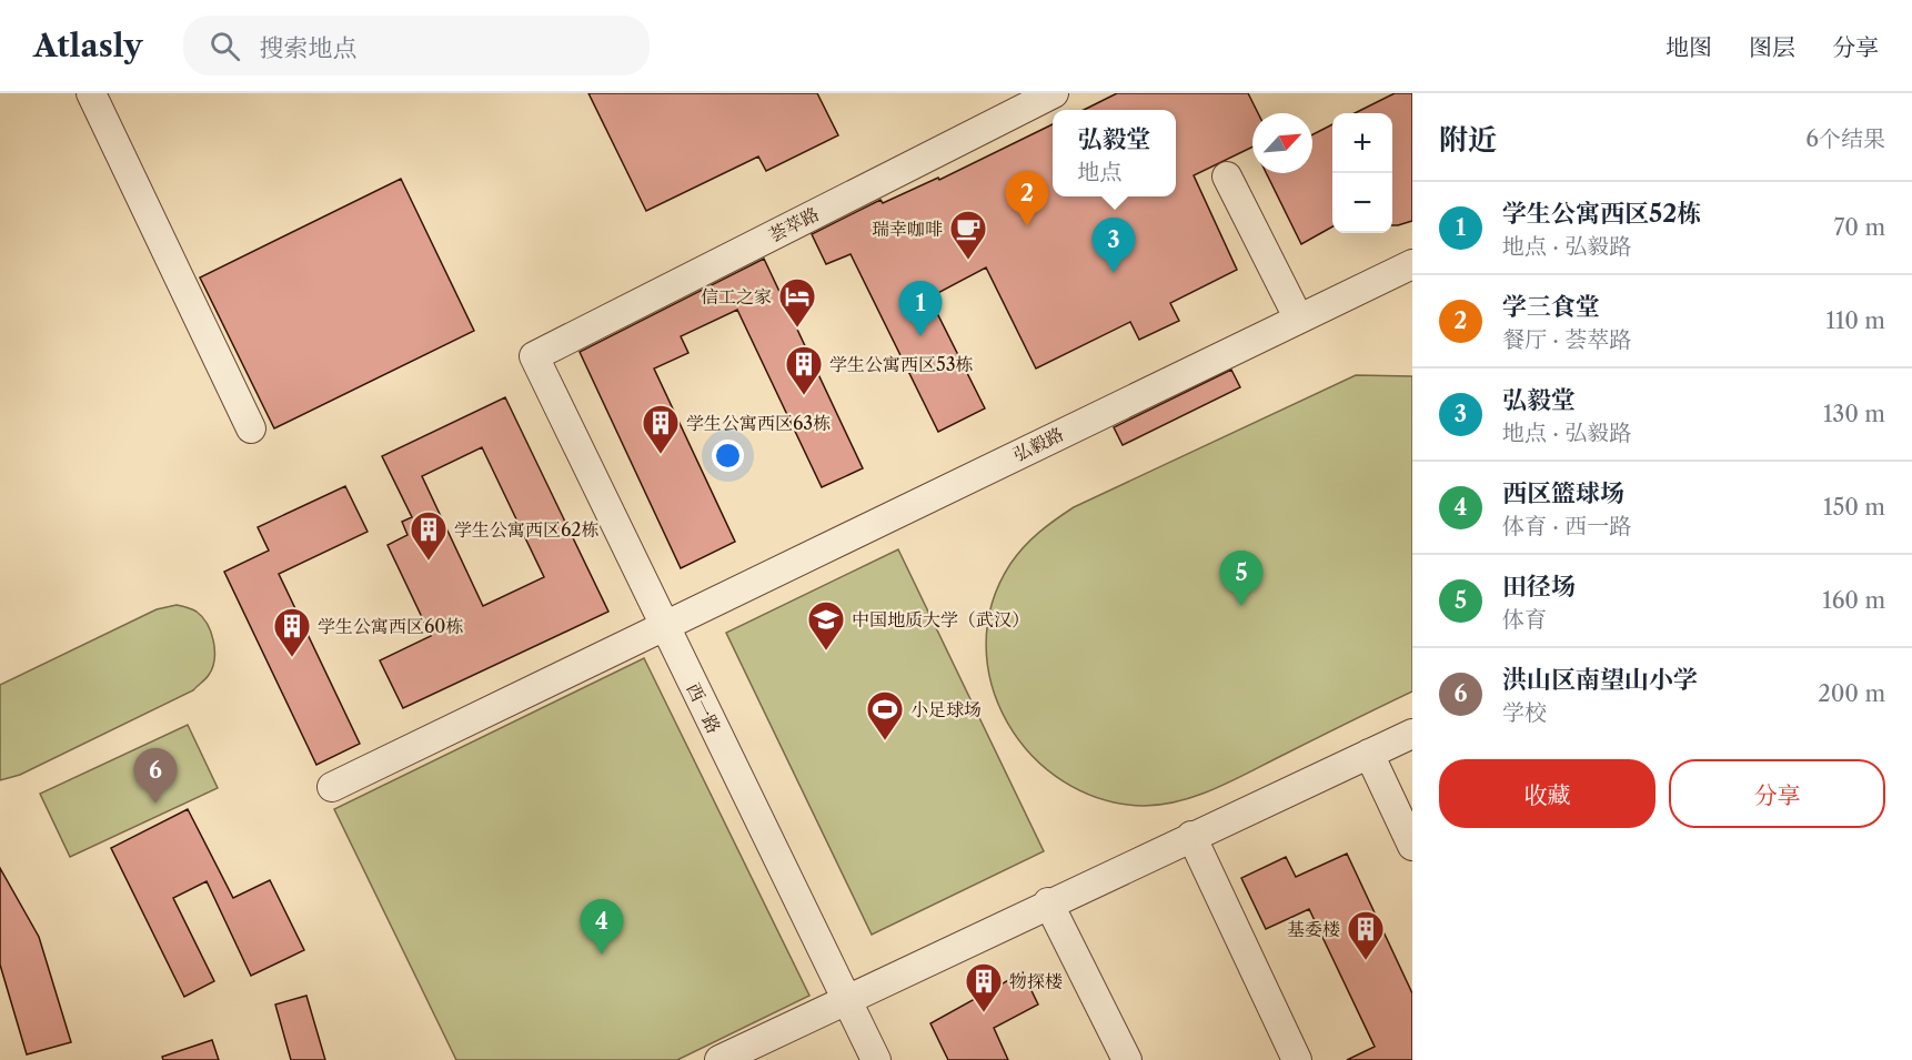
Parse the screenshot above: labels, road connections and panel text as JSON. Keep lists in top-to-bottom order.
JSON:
{
  "streets": {
    "street": ["荟萃路", "弘毅路", "西一路"]
  },
  "crossings": [
    ["荟萃路", "西一路"],
    ["弘毅路", "西一路"]
  ],
  "places": {
    "cafe": ["瑞幸咖啡"],
    "hotel": ["信工之家"],
    "building": [
      "学生公寓西区53栋",
      "学生公寓西区63栋",
      "学生公寓西区62栋",
      "学生公寓西区60栋",
      "基委楼",
      "物探楼"
    ],
    "school or university": ["中国地质大学（武汉）"],
    "sports": ["小足球场"]
  },
  "north": "top right",
  "page": {
    "header": "Atlasly",
    "search": "搜索地点",
    "nav": ["地图", "图层", "分享"],
    "heading": ["附近", "6个结果"],
    "popup": ["弘毅堂", "地点"],
    "map_buttons": ["+", "−"],
    "pins": [
      "2",
      "3",
      "1",
      "5",
      "6",
      "4"
    ],
    "list": [
      {
        "mark": "1",
        "name": "学生公寓西区52栋",
        "note": "地点 · 弘毅路",
        "value": "70 m"
      },
      {
        "mark": "2",
        "name": "学三食堂",
        "note": "餐厅 · 荟萃路",
        "value": "110 m"
      },
      {
        "mark": "3",
        "name": "弘毅堂",
        "note": "地点 · 弘毅路",
        "value": "130 m"
      },
      {
        "mark": "4",
        "name": "西区篮球场",
        "note": "体育 · 西一路",
        "value": "150 m"
      },
      {
        "mark": "5",
        "name": "田径场",
        "note": "体育",
        "value": "160 m"
      },
      {
        "mark": "6",
        "name": "洪山区南望山小学",
        "note": "学校",
        "value": "200 m"
      }
    ],
    "buttons": ["收藏", "分享"]
  }
}
